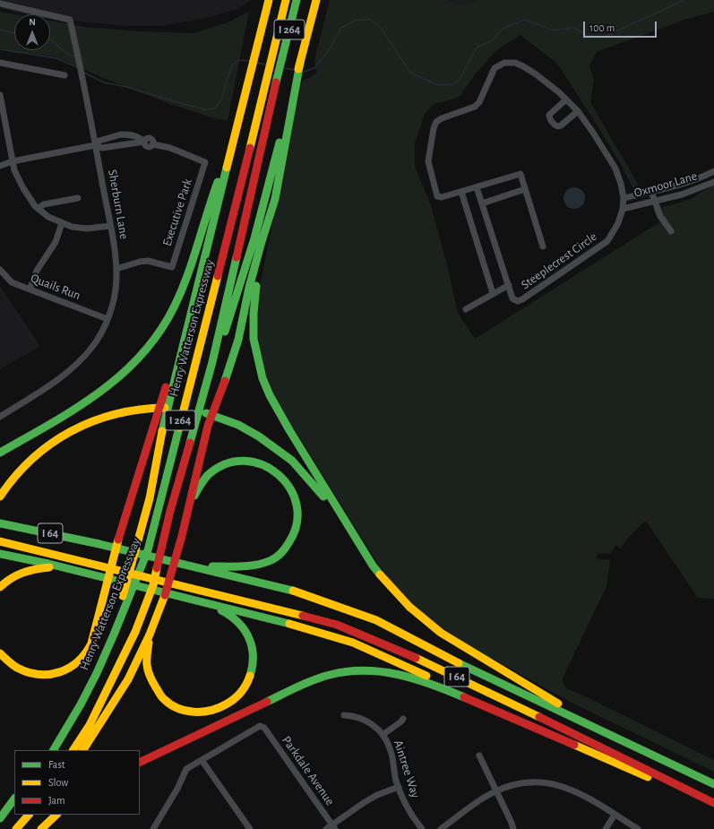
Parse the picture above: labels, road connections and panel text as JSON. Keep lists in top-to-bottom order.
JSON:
{
  "streets": {
    "highway": ["I 264", "Henry Watterson Expressway", "I 64"],
    "street": [
      "Oxmoor Lane",
      "Sherburn Lane",
      "Executive Park",
      "Steeplecrest Circle",
      "Quails Run",
      "Aintree Way",
      "Parkdale Avenue"
    ]
  },
  "crossings": [
    ["Oxmoor Lane", "Steeplecrest Circle"],
    ["Sherburn Lane", "Executive Park"],
    ["Sherburn Lane", "Quails Run"]
  ],
  "legend": ["Fast", "Slow", "Jam"],
  "scale_bar": "100 m",
  "north": "top"
}
